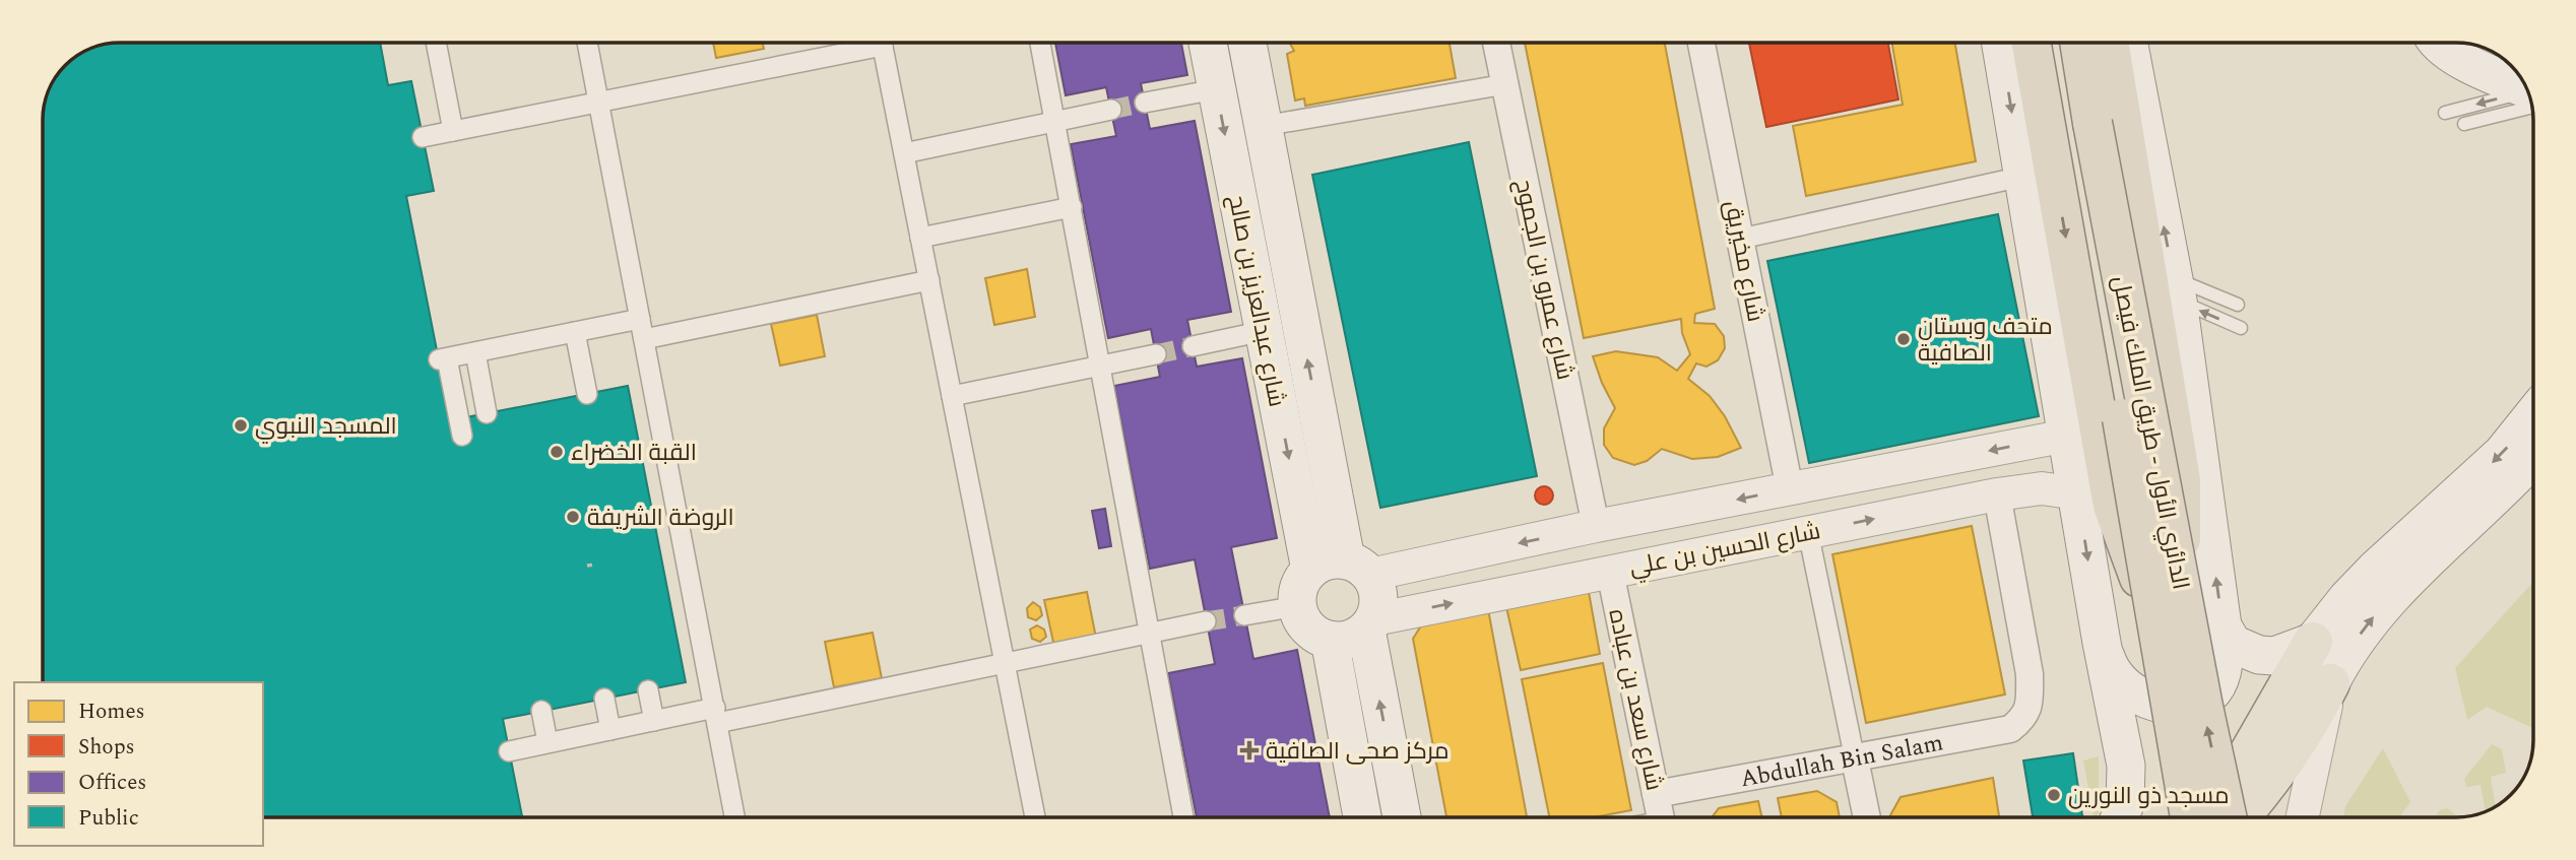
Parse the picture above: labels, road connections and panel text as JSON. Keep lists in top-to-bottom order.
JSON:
{
  "streets": {
    "highway": ["الدائري الأول - طريق الملك فيصل"],
    "main road": ["شارع عبدالعزيز بن صالح"],
    "street": [
      "شارع مخيريق",
      "شارع عمرو بن الجموح",
      "شارع الحسين بن علي",
      "شارع سعد بن عباده",
      "Abdullah Bin Salam"
    ]
  },
  "crossings": [
    ["شارع مخيريق", "شارع الحسين بن علي"],
    ["شارع عمرو بن الجموح", "شارع الحسين بن علي"],
    ["شارع عبدالعزيز بن صالح", "شارع الحسين بن علي"],
    ["شارع الحسين بن علي", "شارع سعد بن عباده"],
    ["شارع الحسين بن علي", "Abdullah Bin Salam"],
    ["شارع سعد بن عباده", "Abdullah Bin Salam"]
  ],
  "places": {
    "other": [
      "متحف وبستان الصافية",
      "المسجد النبوي",
      "القبة الخضراء",
      "الروضة الشريفة",
      "مسجد ذو النورين"
    ],
    "health": ["مركز صحى الصافية"]
  },
  "legend": [
    "Homes",
    "Shops",
    "Offices",
    "Public"
  ]
}
